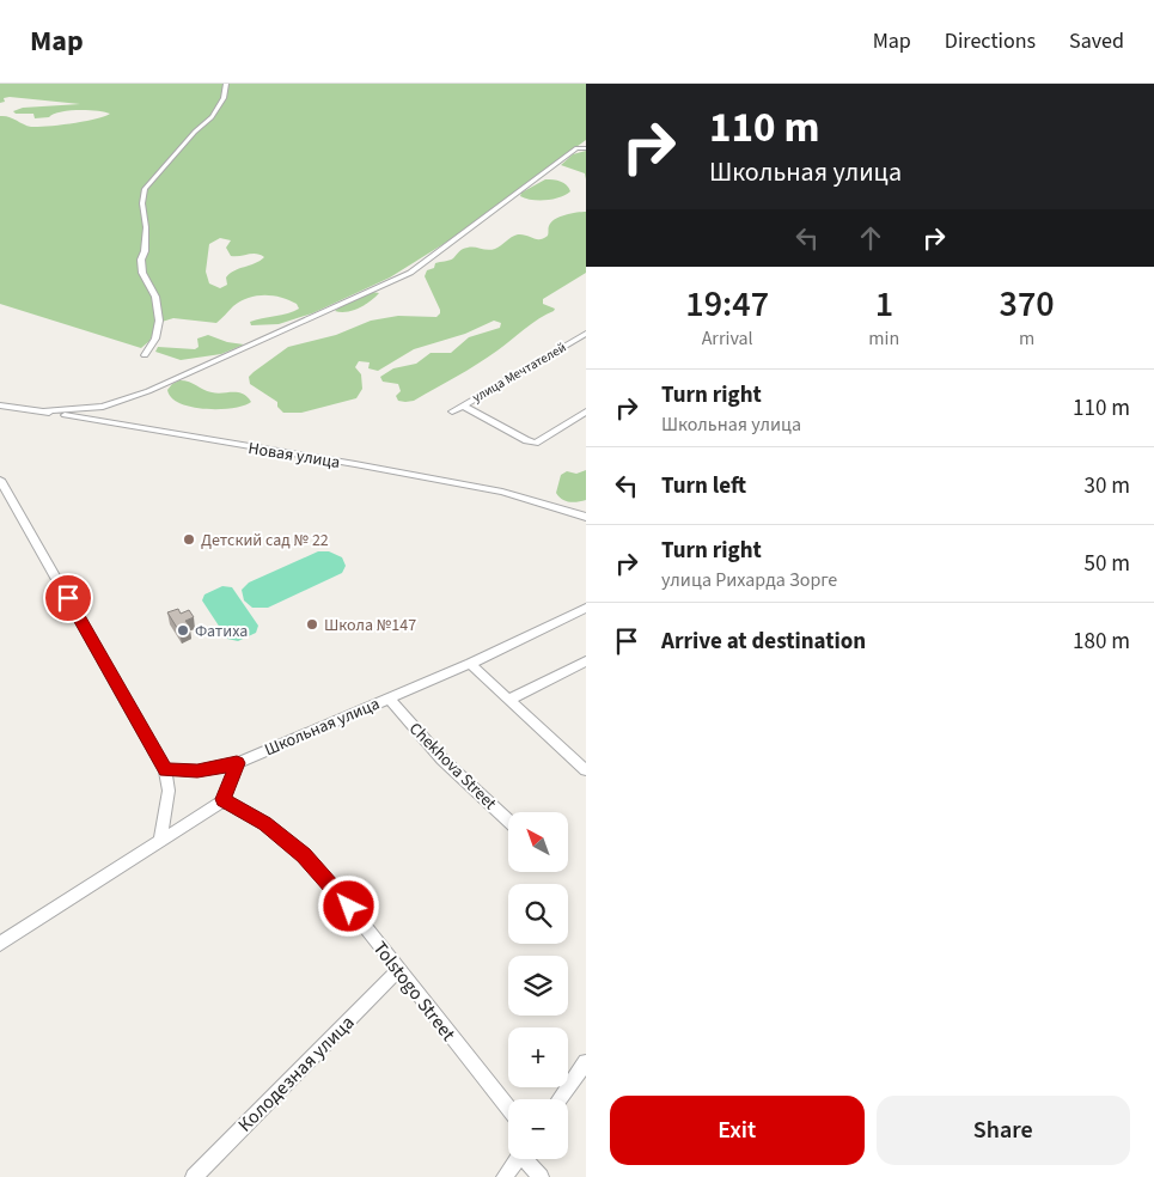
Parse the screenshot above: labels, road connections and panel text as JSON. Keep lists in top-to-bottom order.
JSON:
{
  "streets": {
    "street": [
      "улица Мечтателей",
      "Новая улица",
      "Школьная улица",
      "Chekhova Street",
      "Tolstogo Street",
      "Колодезная улица"
    ]
  },
  "crossings": [
    ["Школьная улица", "Chekhova Street"],
    ["Tolstogo Street", "Колодезная улица"]
  ],
  "places": ["Детский сад № 22", "Школа №147", "Фатиха"],
  "north": "top left",
  "page": {
    "header": "Map",
    "nav": ["Map", "Directions", "Saved"],
    "turn": ["110 m", "Школьная улица"],
    "eta": [
      "19:47",
      "Arrival",
      "1",
      "min",
      "370",
      "m"
    ],
    "list": [
      {
        "name": "Turn right",
        "note": "Школьная улица",
        "value": "110 m"
      },
      {
        "name": "Turn left",
        "value": "30 m"
      },
      {
        "name": "Turn right",
        "note": "улица Рихарда Зорге",
        "value": "50 m"
      },
      {
        "name": "Arrive at destination",
        "value": "180 m"
      }
    ],
    "map_buttons": ["+", "−"],
    "buttons": ["Exit", "Share"]
  }
}
